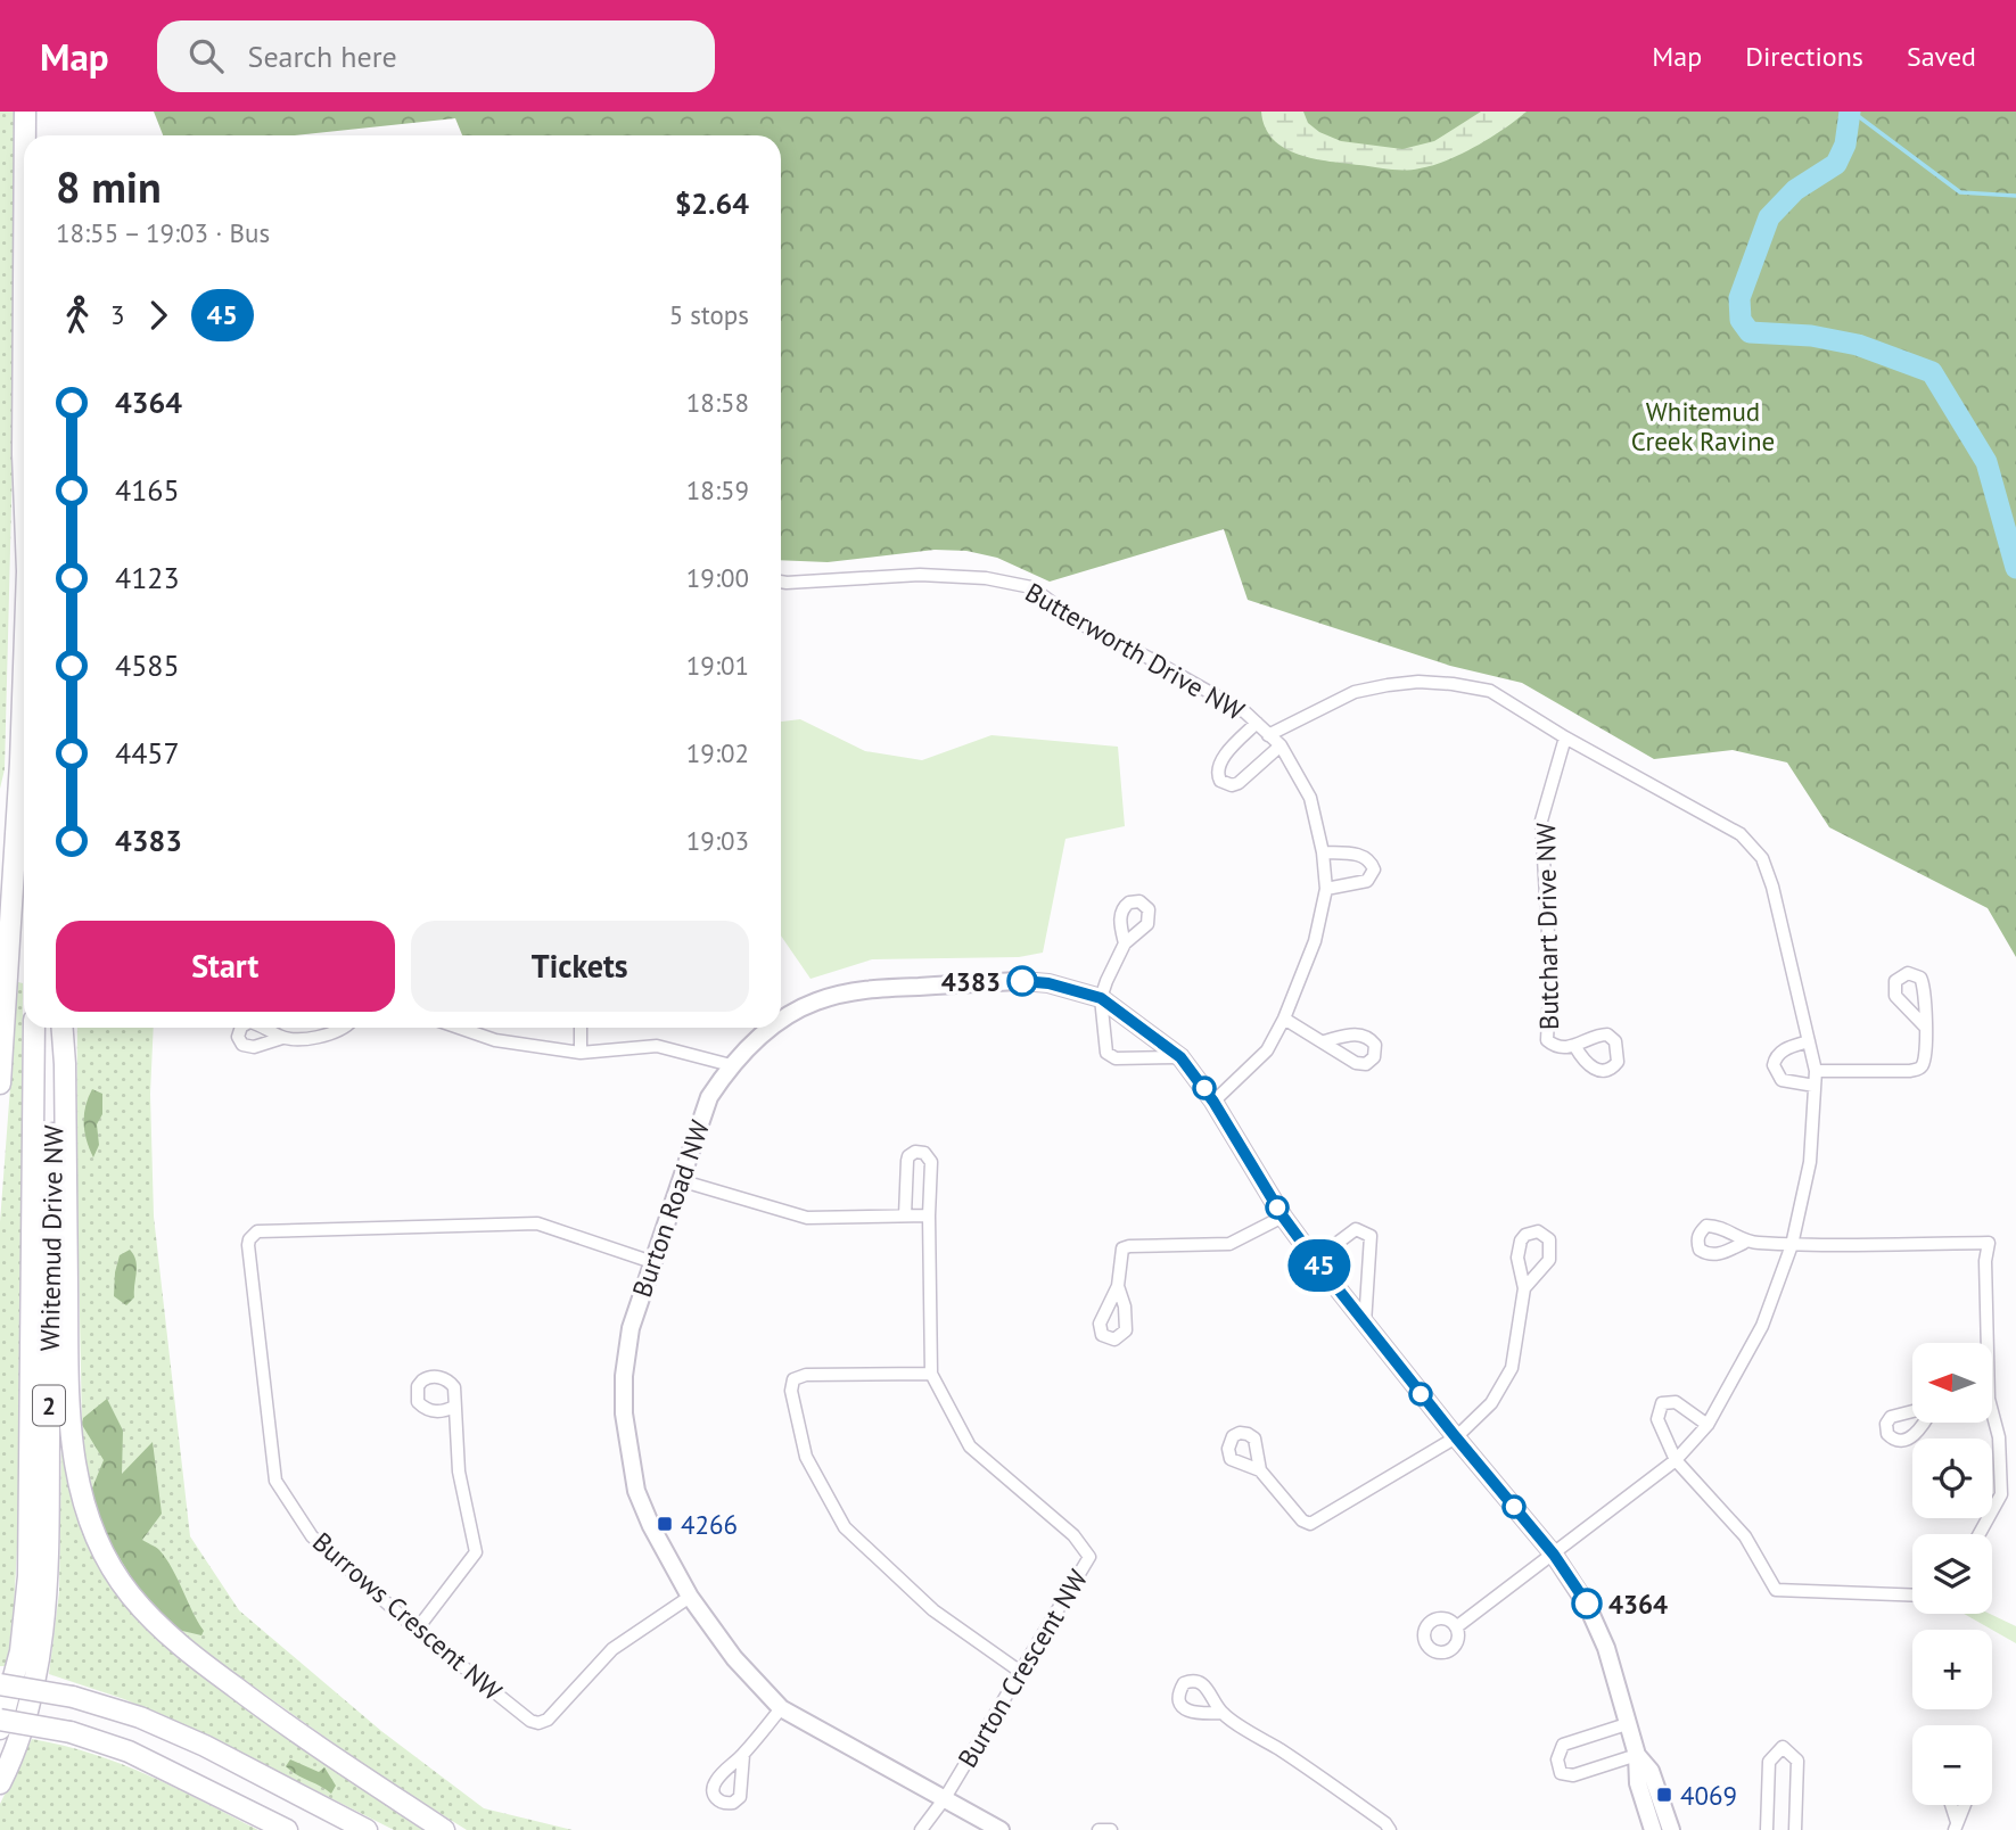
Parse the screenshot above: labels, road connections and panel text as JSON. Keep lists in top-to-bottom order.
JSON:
{
  "streets": {
    "highway": ["Whitemud Drive NW", "2"],
    "street": [
      "Butterworth Drive NW",
      "Butchart Drive NW",
      "Burton Road NW",
      "Burrows Crescent NW",
      "Burton Crescent NW"
    ]
  },
  "crossings": [
    ["Butterworth Drive NW", "Burton Road NW"],
    ["Burton Road NW", "Burrows Crescent NW"],
    ["Burton Road NW", "Burton Crescent NW"]
  ],
  "parks": ["Whitemud Creek Ravine"],
  "places": {
    "other": ["4383", "4364"],
    "transit": ["4266", "4069"]
  },
  "lines": ["bus line 45"],
  "north": "left",
  "page": {
    "header": "Map",
    "search": "Search here",
    "nav": ["Map", "Directions", "Saved"],
    "on_map": "45",
    "heading": ["8 min", "18:55 – 19:03 · Bus", "$2.64"],
    "legs": ["3", "45", "5 stops"],
    "list": [
      {
        "name": "4364",
        "value": "18:58"
      },
      {
        "name": "4165",
        "value": "18:59"
      },
      {
        "name": "4123",
        "value": "19:00"
      },
      {
        "name": "4585",
        "value": "19:01"
      },
      {
        "name": "4457",
        "value": "19:02"
      },
      {
        "name": "4383",
        "value": "19:03"
      }
    ],
    "buttons": ["Start", "Tickets"],
    "map_buttons": ["+", "−"]
  }
}
